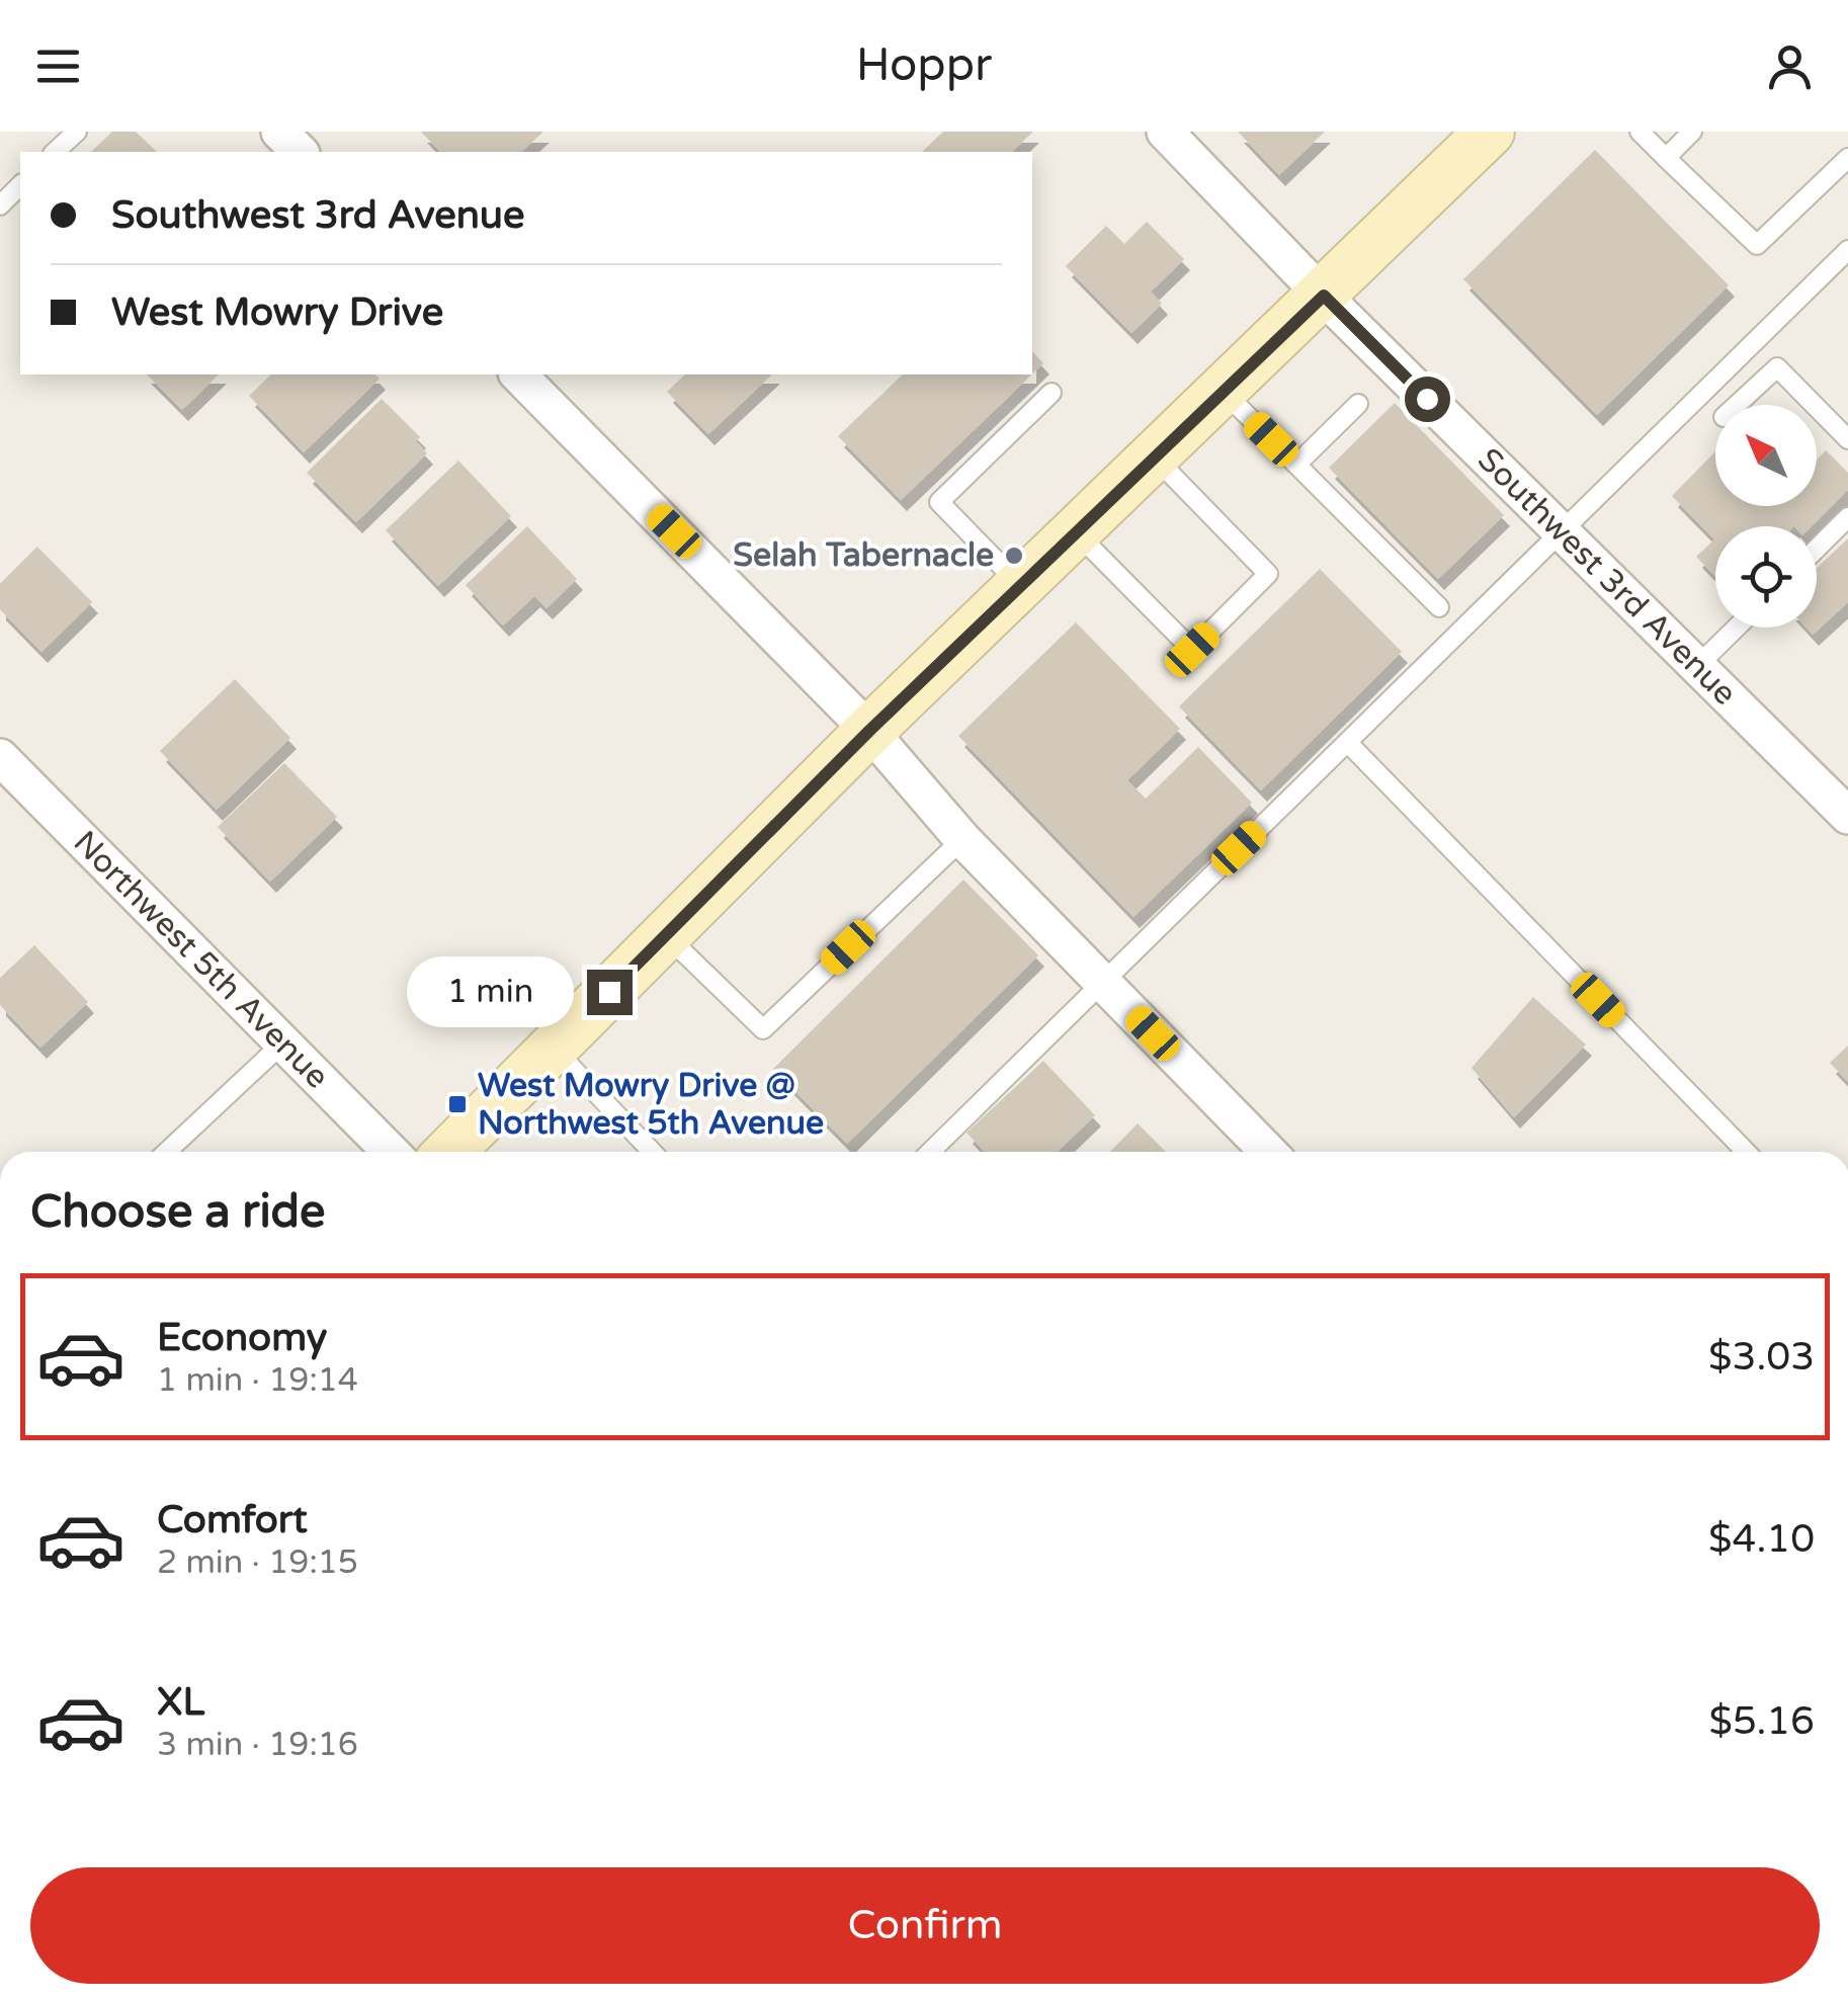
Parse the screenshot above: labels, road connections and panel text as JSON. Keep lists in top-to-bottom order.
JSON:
{
  "streets": {
    "street": ["Southwest 3rd Avenue", "Northwest 5th Avenue"]
  },
  "places": {
    "other": ["Selah Tabernacle"],
    "transit": ["West Mowry Drive @ Northwest 5th Avenue"]
  },
  "north": "top left",
  "page": {
    "header": "Hoppr",
    "banner": ["Southwest 3rd Avenue", "West Mowry Drive"],
    "bubble": "1 min",
    "heading": "Choose a ride",
    "list": [
      {
        "name": "Economy",
        "note": "1 min · 19:14",
        "value": "$3.03"
      },
      {
        "name": "Comfort",
        "note": "2 min · 19:15",
        "value": "$4.10"
      },
      {
        "name": "XL",
        "note": "3 min · 19:16",
        "value": "$5.16"
      }
    ],
    "buttons": "Confirm"
  }
}
